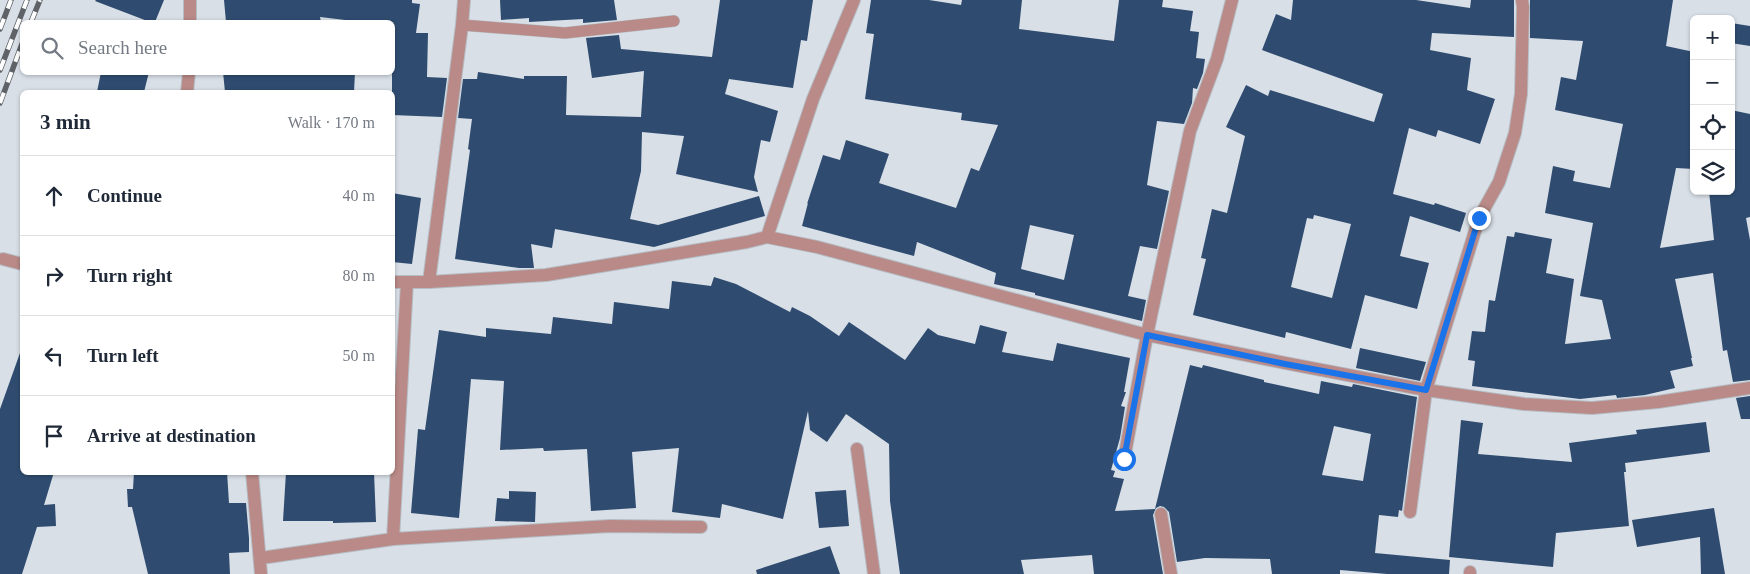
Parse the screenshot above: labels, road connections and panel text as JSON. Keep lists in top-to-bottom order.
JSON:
{
  "page": {
    "map_buttons": ["+", "−"],
    "search": "Search here",
    "heading": ["3 min", "Walk · 170 m"],
    "list": [
      ["Continue", "40 m"],
      ["Turn right", "80 m"],
      ["Turn left", "50 m"],
      "Arrive at destination"
    ]
  }
}
